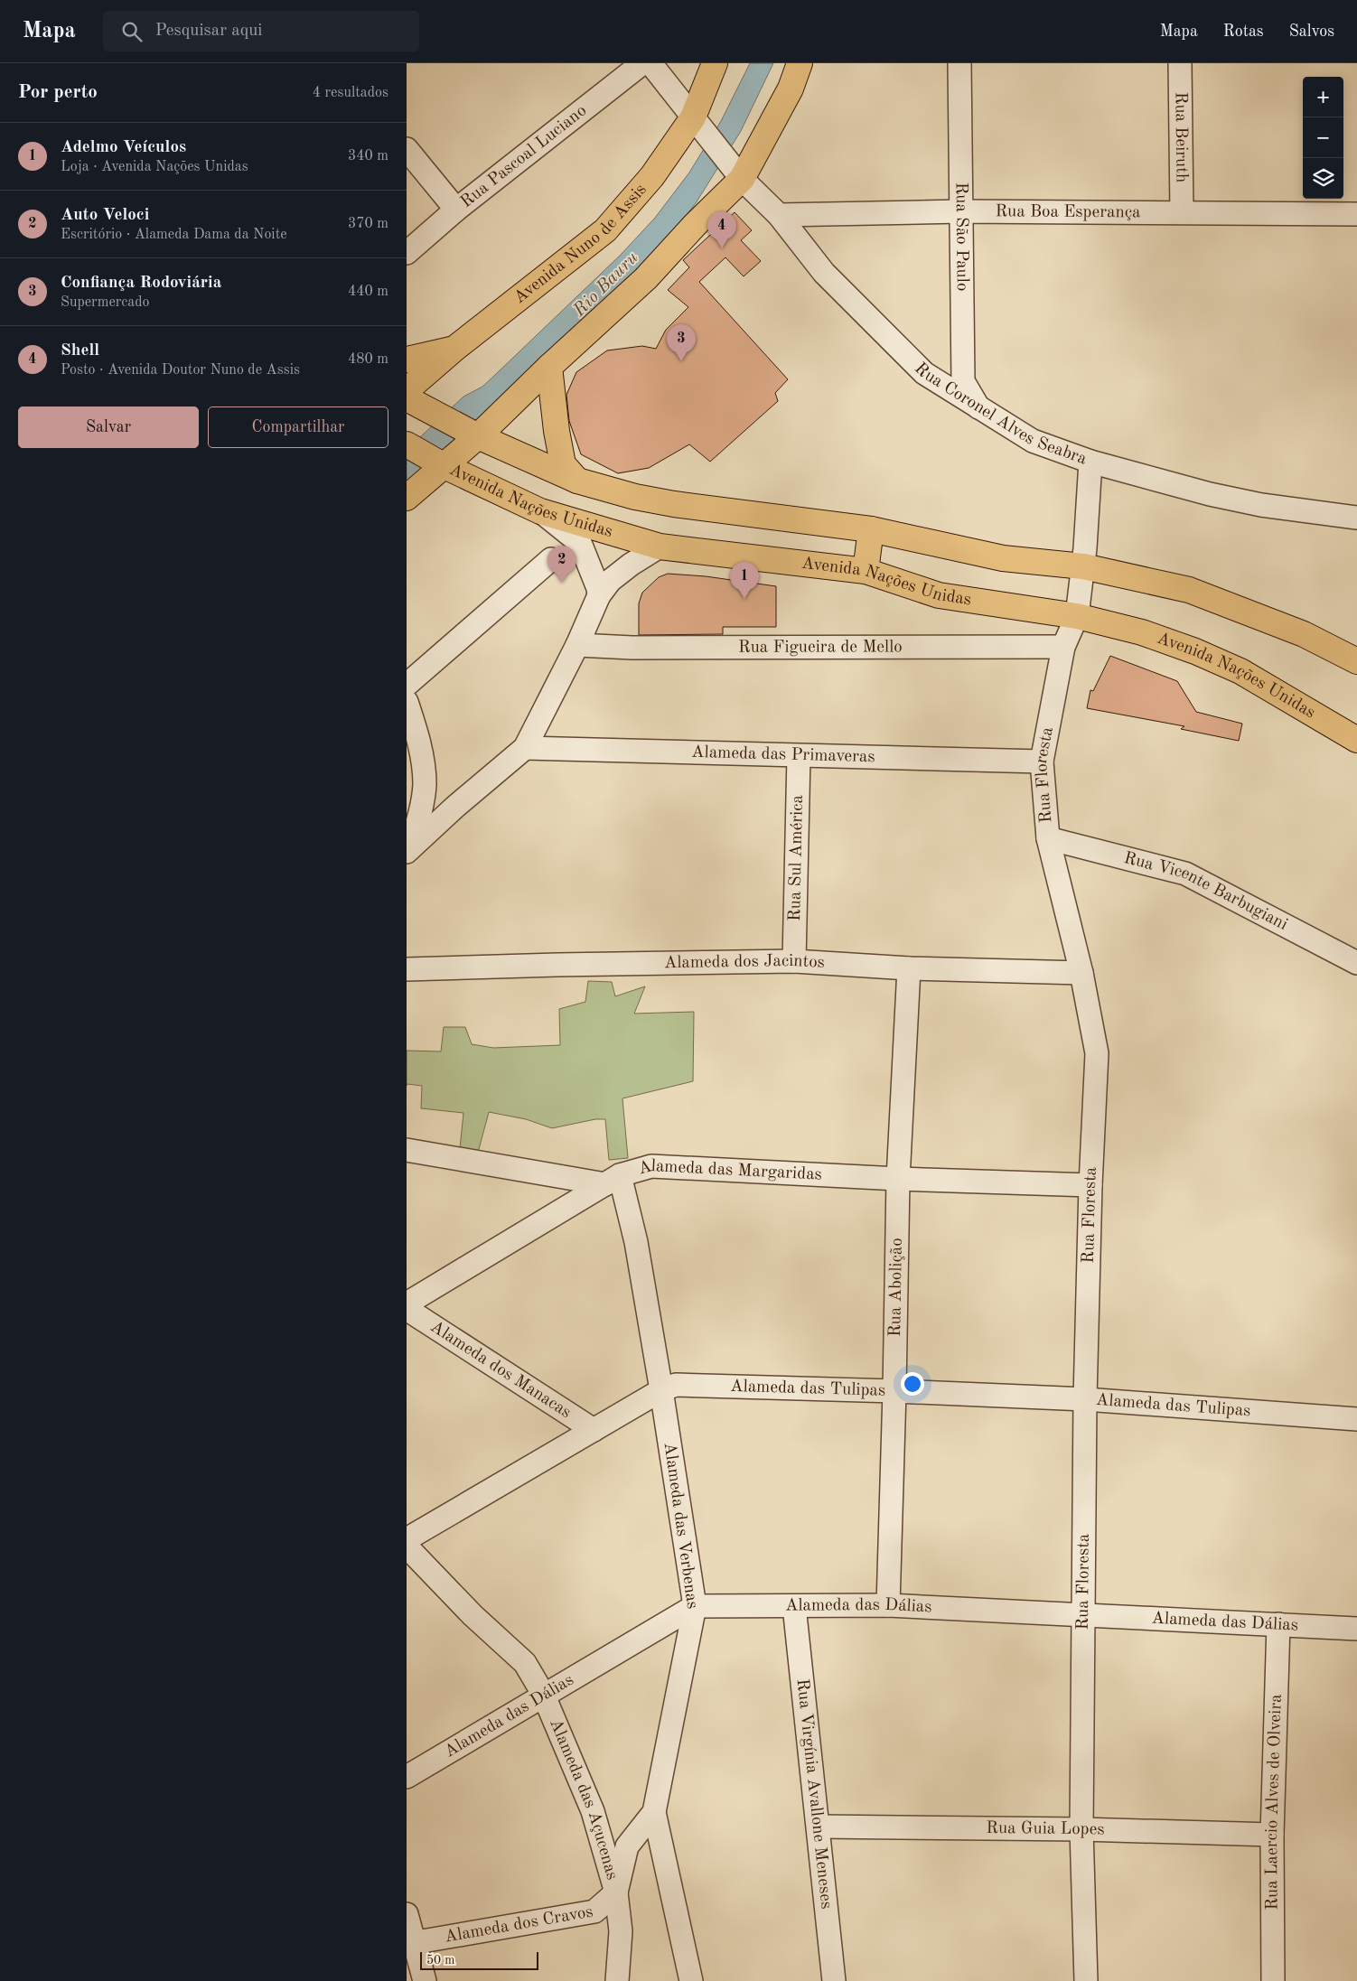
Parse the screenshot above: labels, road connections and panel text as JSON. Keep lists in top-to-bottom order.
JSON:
{
  "streets": {
    "main road": ["Avenida Nuno de Assis", "Avenida Nações Unidas"],
    "street": [
      "Rua Beiruth",
      "Rua Pascoal Luciano",
      "Rua Boa Esperança",
      "Rua São Paulo",
      "Rua Coronel Alves Seabra",
      "Rua Figueira de Mello",
      "Alameda das Primaveras",
      "Rua Floresta",
      "Rua Sul América",
      "Rua Vicente Barbugiani",
      "Alameda dos Jacintos",
      "Alameda das Margaridas",
      "Rua Abolição",
      "Alameda dos Manacas",
      "Alameda das Tulipas",
      "Alameda das Verbenas",
      "Alameda das Dálias",
      "Rua Virgínia Avallone Meneses",
      "Alameda das Açucenas",
      "Rua Laercio Alves de Olveira",
      "Rua Guia Lopes",
      "Alameda dos Cravos"
    ]
  },
  "crossings": [
    ["Rua Beiruth", "Rua Boa Esperança"],
    ["Rua Boa Esperança", "Rua São Paulo"],
    ["Rua Boa Esperança", "Rua Coronel Alves Seabra"],
    ["Rua São Paulo", "Rua Coronel Alves Seabra"],
    ["Avenida Nuno de Assis", "Rua Coronel Alves Seabra"],
    ["Rua Coronel Alves Seabra", "Rua Floresta"],
    ["Avenida Nações Unidas", "Rua Floresta"],
    ["Rua Figueira de Mello", "Rua Floresta"],
    ["Alameda das Primaveras", "Rua Floresta"],
    ["Alameda das Primaveras", "Rua Sul América"],
    ["Rua Floresta", "Rua Vicente Barbugiani"],
    ["Rua Floresta", "Alameda dos Jacintos"],
    ["Rua Floresta", "Alameda das Margaridas"],
    ["Rua Floresta", "Alameda das Tulipas"],
    ["Rua Floresta", "Alameda das Dálias"],
    ["Rua Floresta", "Rua Guia Lopes"],
    ["Rua Sul América", "Alameda dos Jacintos"],
    ["Alameda dos Jacintos", "Rua Abolição"],
    ["Alameda das Margaridas", "Rua Abolição"],
    ["Alameda das Margaridas", "Alameda das Verbenas"],
    ["Rua Abolição", "Alameda das Tulipas"],
    ["Rua Abolição", "Alameda das Dálias"],
    ["Alameda dos Manacas", "Alameda das Tulipas"],
    ["Alameda das Tulipas", "Alameda das Verbenas"],
    ["Alameda das Verbenas", "Alameda das Dálias"],
    ["Alameda das Verbenas", "Alameda das Açucenas"],
    ["Alameda das Verbenas", "Alameda dos Cravos"],
    ["Alameda das Dálias", "Rua Virgínia Avallone Meneses"],
    ["Alameda das Dálias", "Alameda das Açucenas"],
    ["Alameda das Dálias", "Rua Laercio Alves de Olveira"],
    ["Rua Virgínia Avallone Meneses", "Rua Guia Lopes"],
    ["Alameda das Açucenas", "Alameda dos Cravos"],
    ["Rua Laercio Alves de Olveira", "Rua Guia Lopes"]
  ],
  "water": ["Rio Bauru"],
  "scale_bar": "50 m",
  "page": {
    "header": "Mapa",
    "search": "Pesquisar aqui",
    "nav": ["Mapa", "Rotas", "Salvos"],
    "heading": ["Por perto", "4 resultados"],
    "map_buttons": ["+", "−"],
    "list": [
      {
        "mark": "1",
        "name": "Adelmo Veículos",
        "note": "Loja · Avenida Nações Unidas",
        "value": "340 m"
      },
      {
        "mark": "2",
        "name": "Auto Veloci",
        "note": "Escritório · Alameda Dama da Noite",
        "value": "370 m"
      },
      {
        "mark": "3",
        "name": "Confiança Rodoviária",
        "note": "Supermercado",
        "value": "440 m"
      },
      {
        "mark": "4",
        "name": "Shell",
        "note": "Posto · Avenida Doutor Nuno de Assis",
        "value": "480 m"
      }
    ],
    "pins": [
      "4",
      "3",
      "2",
      "1"
    ],
    "buttons": ["Salvar", "Compartilhar"],
    "scale": "50 m"
  }
}
